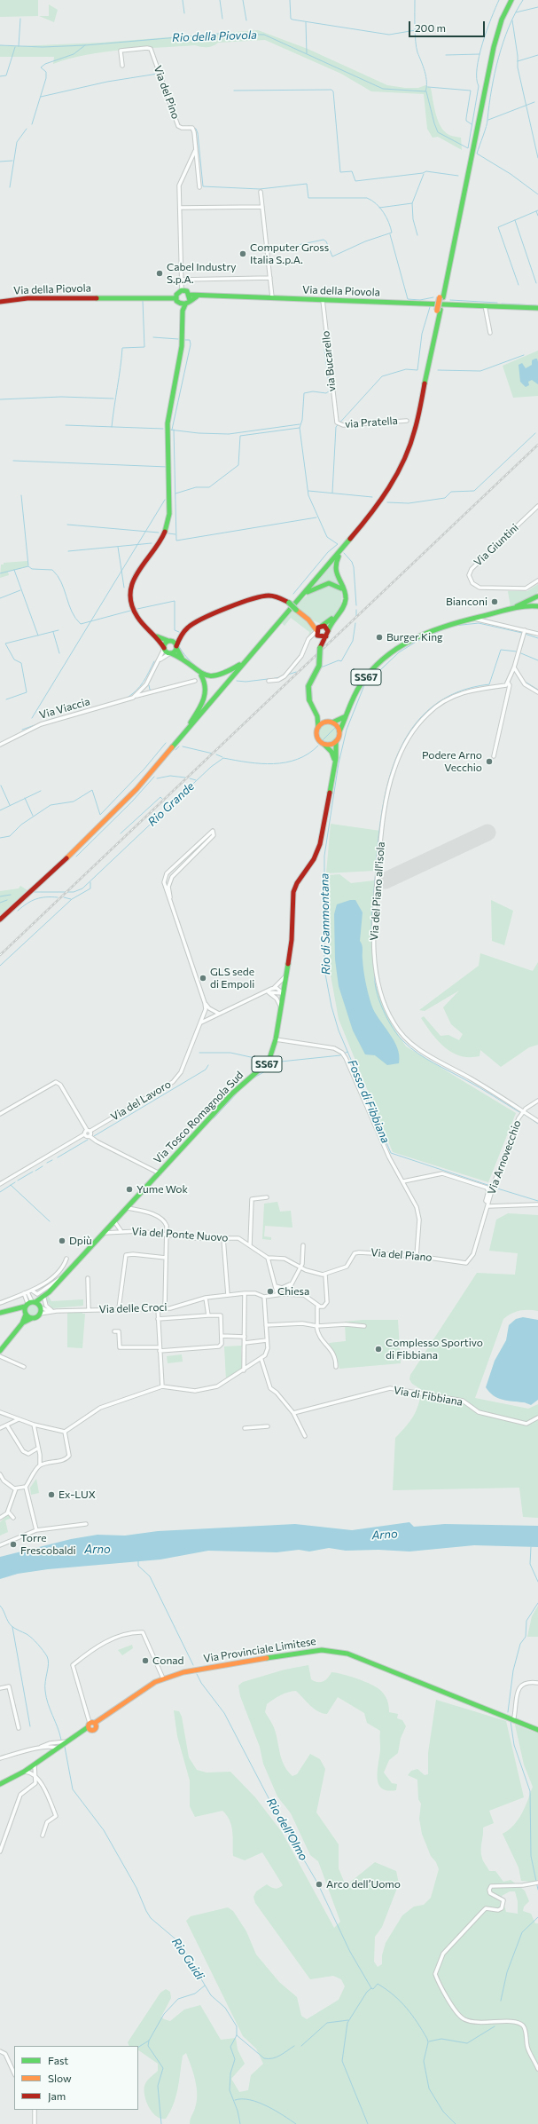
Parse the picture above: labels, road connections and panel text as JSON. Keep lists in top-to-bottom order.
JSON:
{
  "streets": {
    "main road": [
      "Via della Piovola",
      "SS67",
      "Via Tosco Romagnola Sud",
      "Via Provinciale Limitese"
    ],
    "street": [
      "Via del Pino",
      "via Bucarello",
      "via Pratella",
      "Via Giuntini",
      "Via Viaccia",
      "Via del Piano all'isola",
      "Via del Lavoro",
      "Via Arnovecchio",
      "Via del Ponte Nuovo",
      "Via del Piano",
      "Via delle Croci",
      "Via di Fibbiana"
    ]
  },
  "crossings": [
    ["Via della Piovola", "via Bucarello"],
    ["via Bucarello", "via Pratella"],
    ["SS67", "Via Tosco Romagnola Sud"],
    ["Via del Piano all'isola", "Via Arnovecchio"],
    ["Via Tosco Romagnola Sud", "Via del Ponte Nuovo"],
    ["Via Tosco Romagnola Sud", "Via delle Croci"],
    ["Via Arnovecchio", "Via del Piano"]
  ],
  "water": [
    "Rio della Piovola",
    "Rio Grande",
    "Rio di Sammontana",
    "Fosso di Fibbiana",
    "Arno",
    "Rio dell'Olmo",
    "Rio Guidi"
  ],
  "places": [
    "Computer Gross Italia S.p.A.",
    "Cabel Industry S.p.A.",
    "Bianconi",
    "Burger King",
    "Podere Arno Vecchio",
    "GLS sede di Empoli",
    "Yume Wok",
    "Dpiù",
    "Chiesa",
    "Complesso Sportivo di Fibbiana",
    "Ex-LUX",
    "Torre Frescobaldi",
    "Conad",
    "Arco dell’Uomo"
  ],
  "legend": ["Fast", "Slow", "Jam"],
  "scale_bar": "200 m"
}
